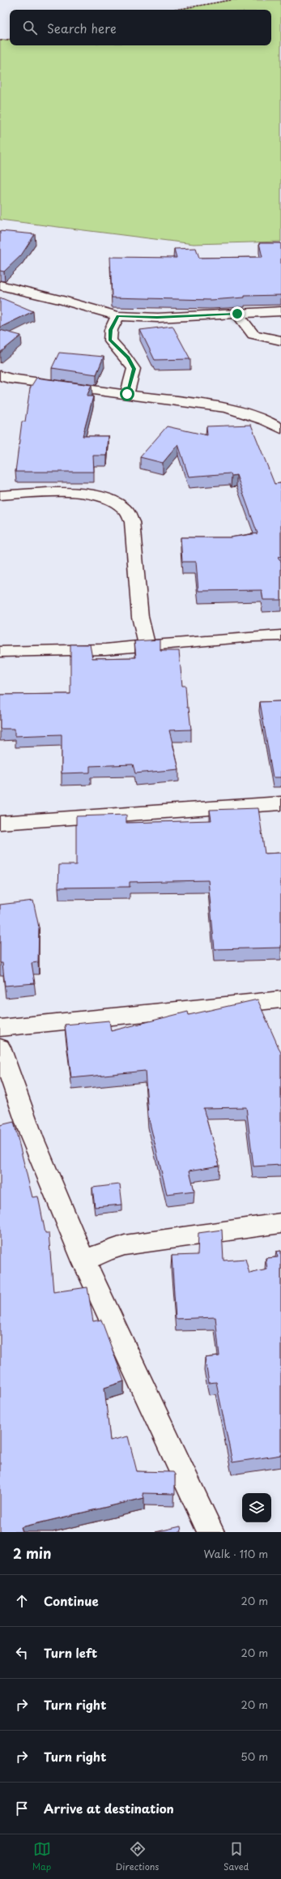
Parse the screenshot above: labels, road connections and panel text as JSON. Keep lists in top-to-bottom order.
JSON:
{
  "page": {
    "search": "Search here",
    "heading": ["2 min", "Walk · 110 m"],
    "list": [
      ["Continue", "20 m"],
      ["Turn left", "20 m"],
      ["Turn right", "20 m"],
      ["Turn right", "50 m"],
      "Arrive at destination"
    ],
    "nav": ["Map", "Directions", "Saved"]
  }
}
